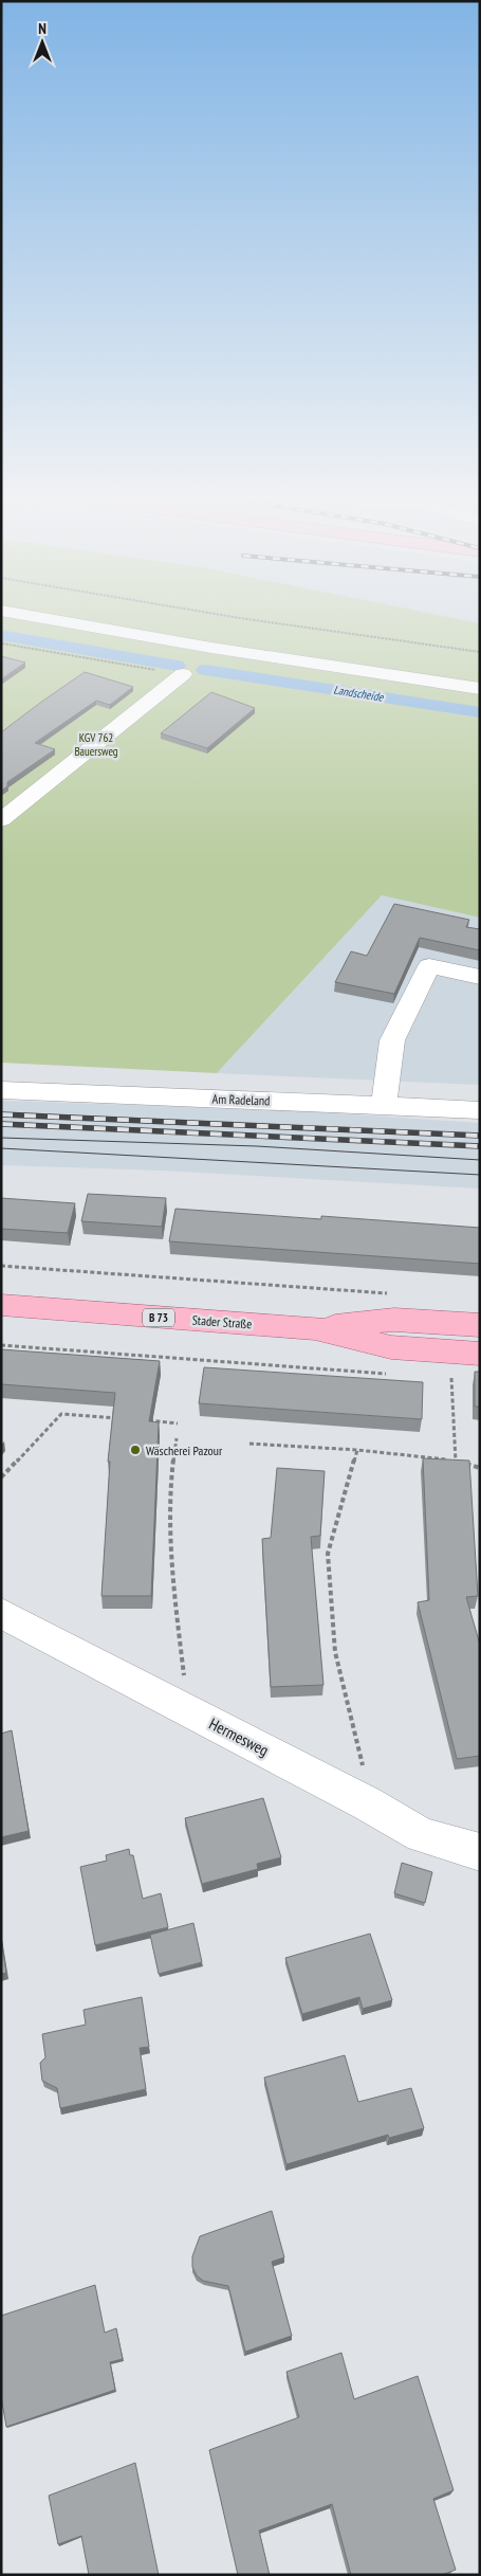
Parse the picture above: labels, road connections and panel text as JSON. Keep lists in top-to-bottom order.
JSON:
{
  "streets": {
    "main road": ["B 73", "Stader Straße"],
    "street": ["Am Radeland", "Hermesweg"]
  },
  "water": ["Landscheide"],
  "parks": ["KGV 762 Bauersweg"],
  "places": ["Wäscherei Pazour"],
  "north": "top"
}
